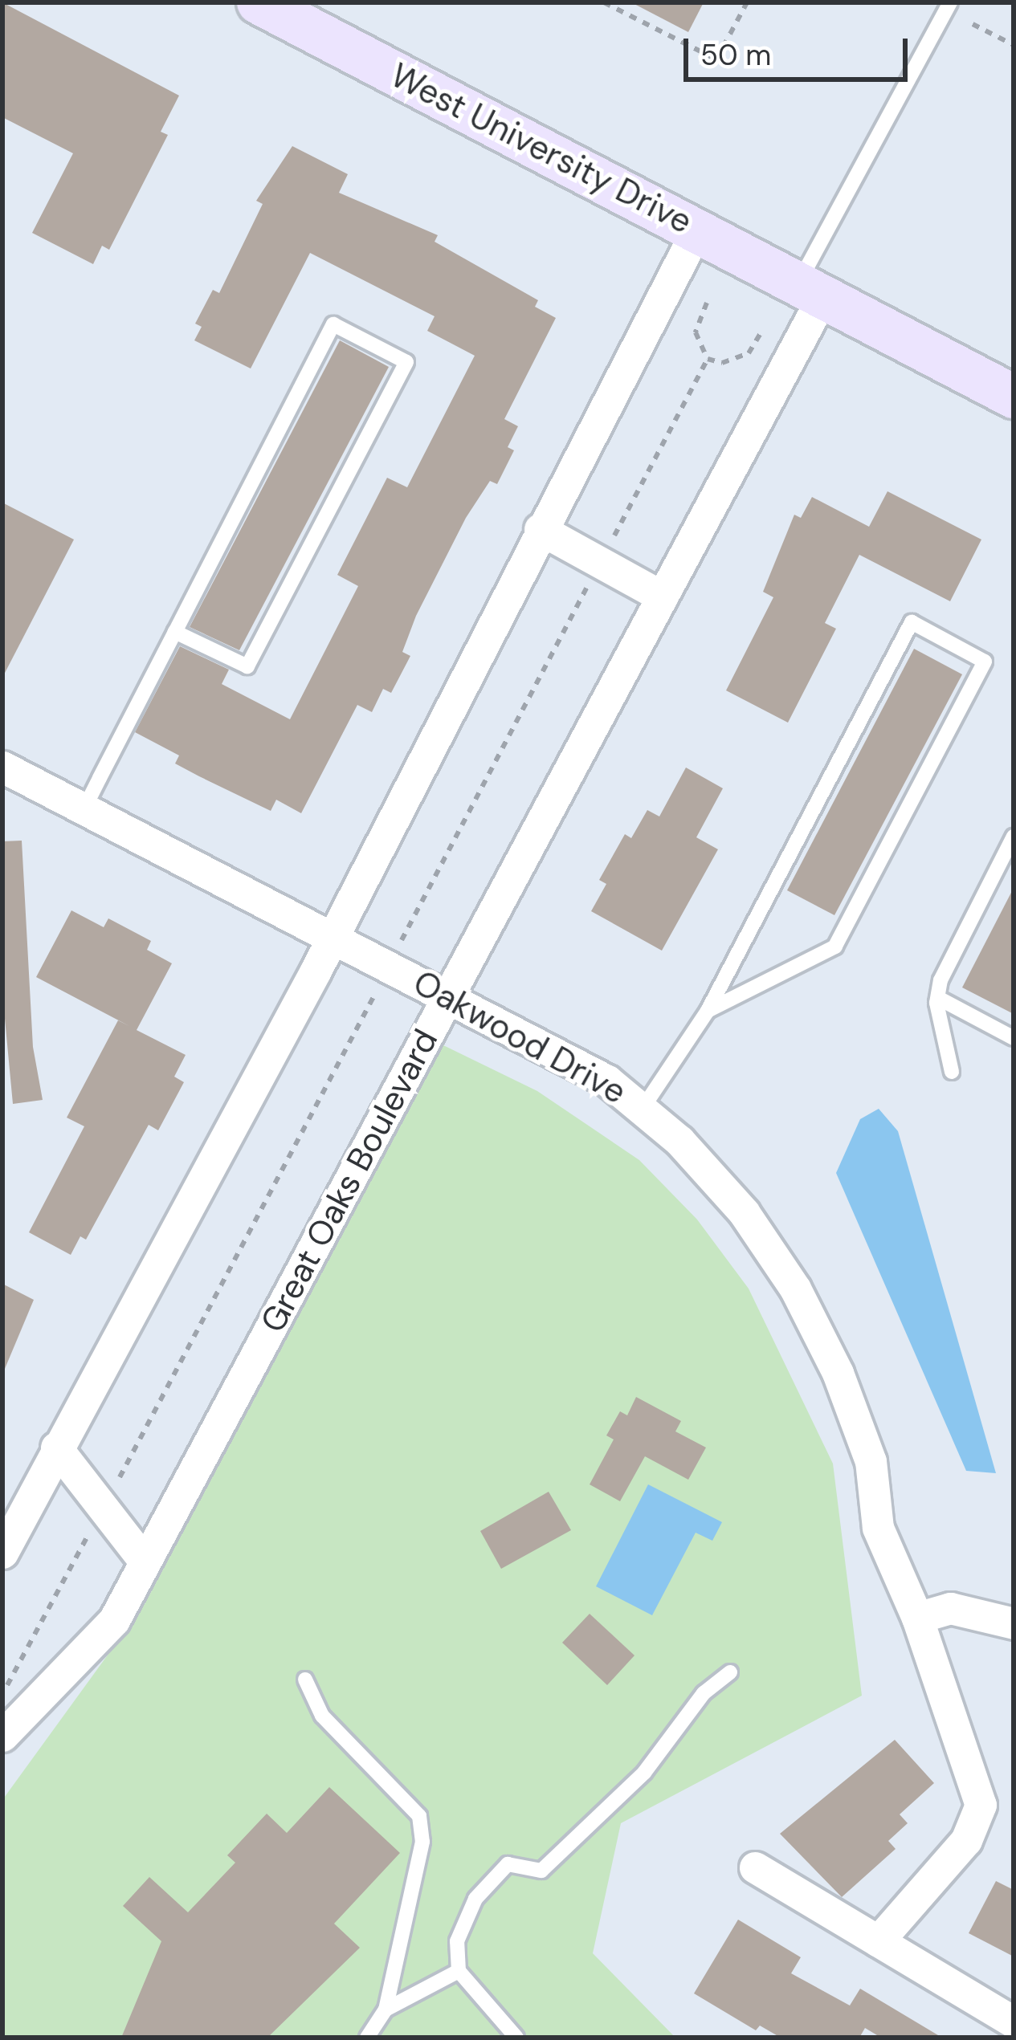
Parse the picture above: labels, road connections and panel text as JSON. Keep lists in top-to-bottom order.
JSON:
{
  "streets": {
    "main road": ["West University Drive"],
    "street": ["Oakwood Drive", "Great Oaks Boulevard"]
  },
  "crossings": [
    ["West University Drive", "Great Oaks Boulevard"],
    ["Oakwood Drive", "Great Oaks Boulevard"]
  ],
  "scale_bar": "50 m"
}
